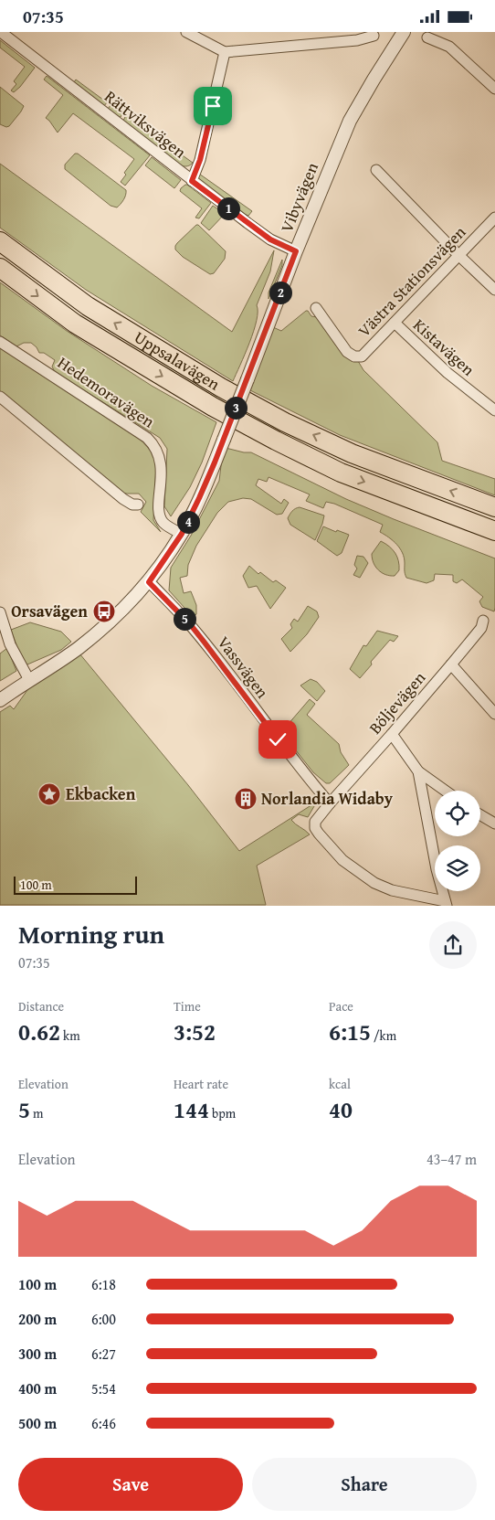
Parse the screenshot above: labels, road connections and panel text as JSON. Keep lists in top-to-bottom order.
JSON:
{
  "streets": {
    "highway": ["Uppsalavägen"],
    "street": [
      "Rättviksvägen",
      "Vibyvägen",
      "Västra Stationsvägen",
      "Kistavägen",
      "Hedemoravägen",
      "Vassvägen",
      "Böljevägen"
    ]
  },
  "crossings": [
    ["Rättviksvägen", "Vibyvägen"],
    ["Vibyvägen", "Hedemoravägen"],
    ["Vibyvägen", "Vassvägen"],
    ["Västra Stationsvägen", "Kistavägen"],
    ["Vassvägen", "Böljevägen"]
  ],
  "places": {
    "bus stop": ["Orsavägen"],
    "place": ["Ekbacken"],
    "building": ["Norlandia Widaby"]
  },
  "scale_bar": "100 m",
  "page": {
    "status": "07:35",
    "pins": [
      "1",
      "2",
      "3",
      "4",
      "5"
    ],
    "scale": "100 m",
    "heading": ["Morning run", "07:35"],
    "stats": [
      ["Distance", "0.62 km"],
      ["Time", "3:52"],
      ["Pace", "6:15 /km"],
      ["Elevation", "5 m"],
      ["Heart rate", "144 bpm"],
      ["kcal", "40"]
    ],
    "chart": ["Elevation", "43–47 m"],
    "list": [
      {
        "name": "100 m",
        "note": "6:18"
      },
      {
        "name": "200 m",
        "note": "6:00"
      },
      {
        "name": "300 m",
        "note": "6:27"
      },
      {
        "name": "400 m",
        "note": "5:54"
      },
      {
        "name": "500 m",
        "note": "6:46"
      }
    ],
    "buttons": ["Save", "Share"]
  }
}
